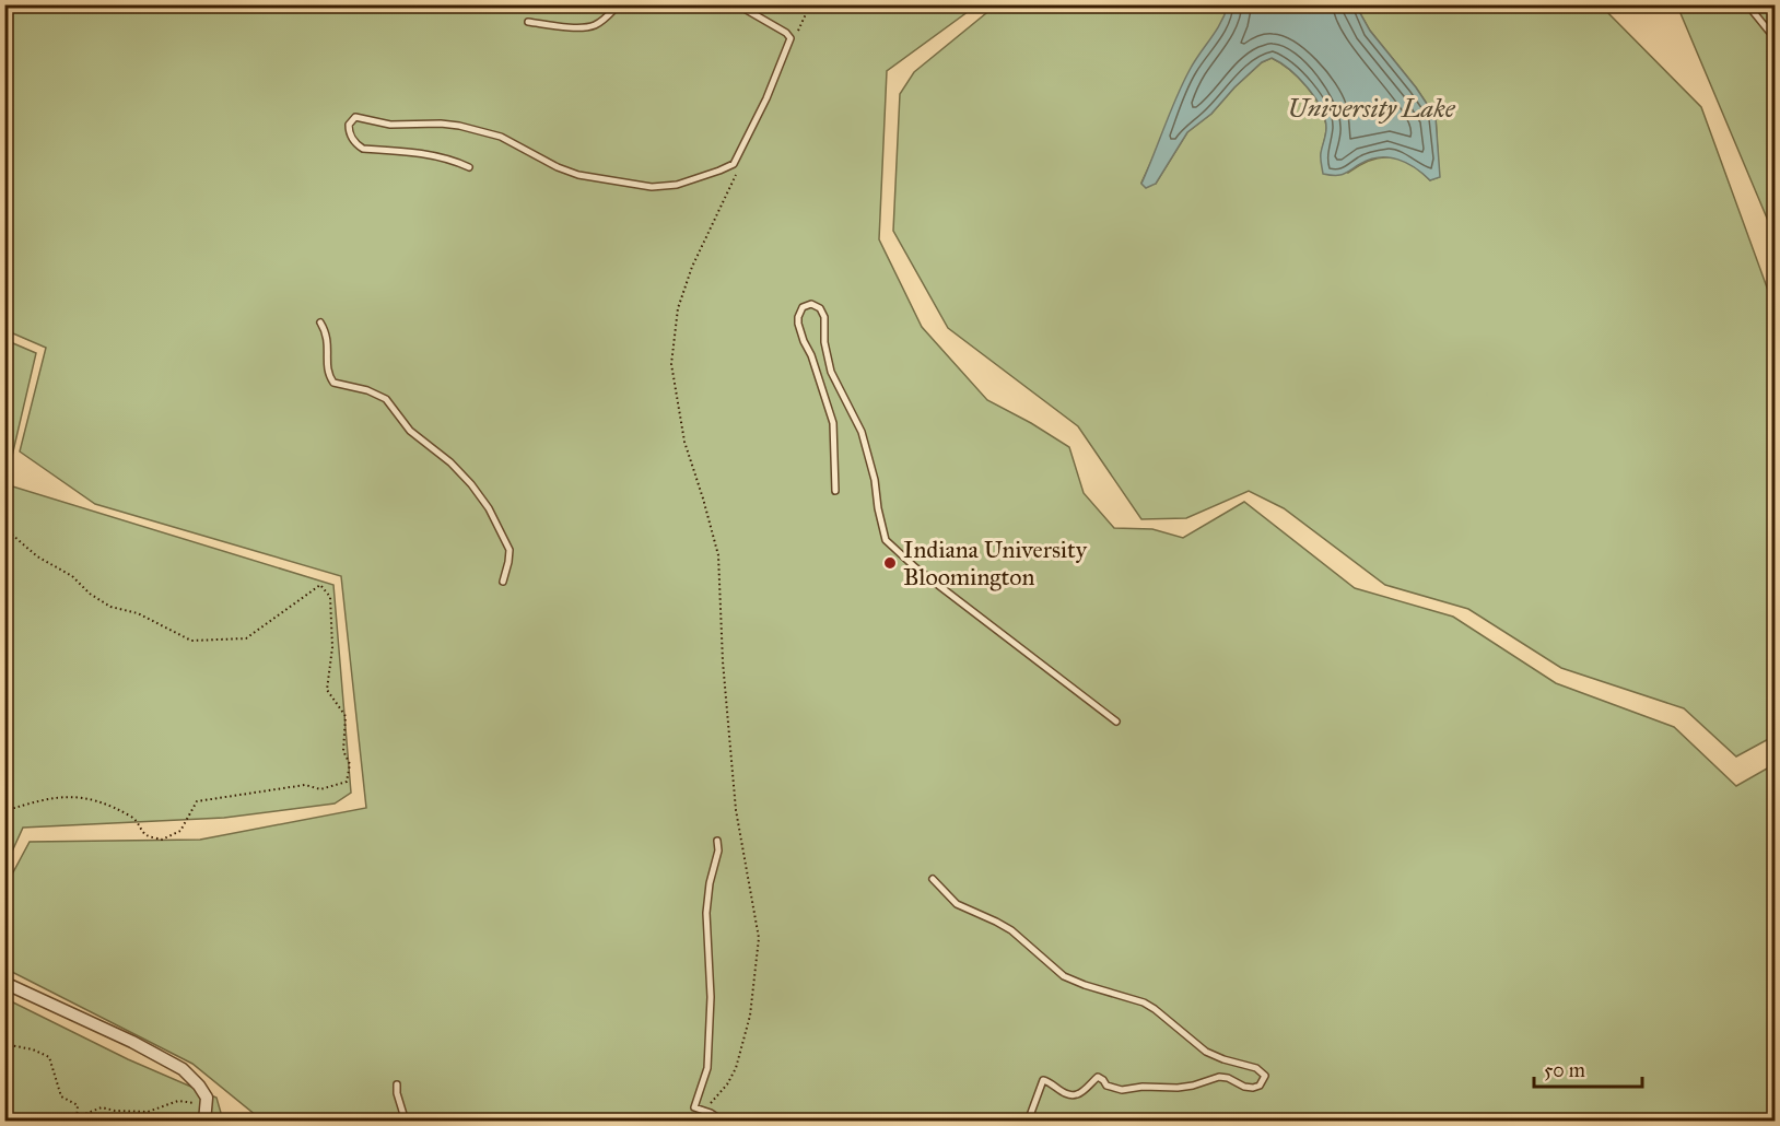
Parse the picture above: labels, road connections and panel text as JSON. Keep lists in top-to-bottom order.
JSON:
{
  "water": ["University Lake"],
  "places": ["Indiana University Bloomington"],
  "scale_bar": "50 m"
}
